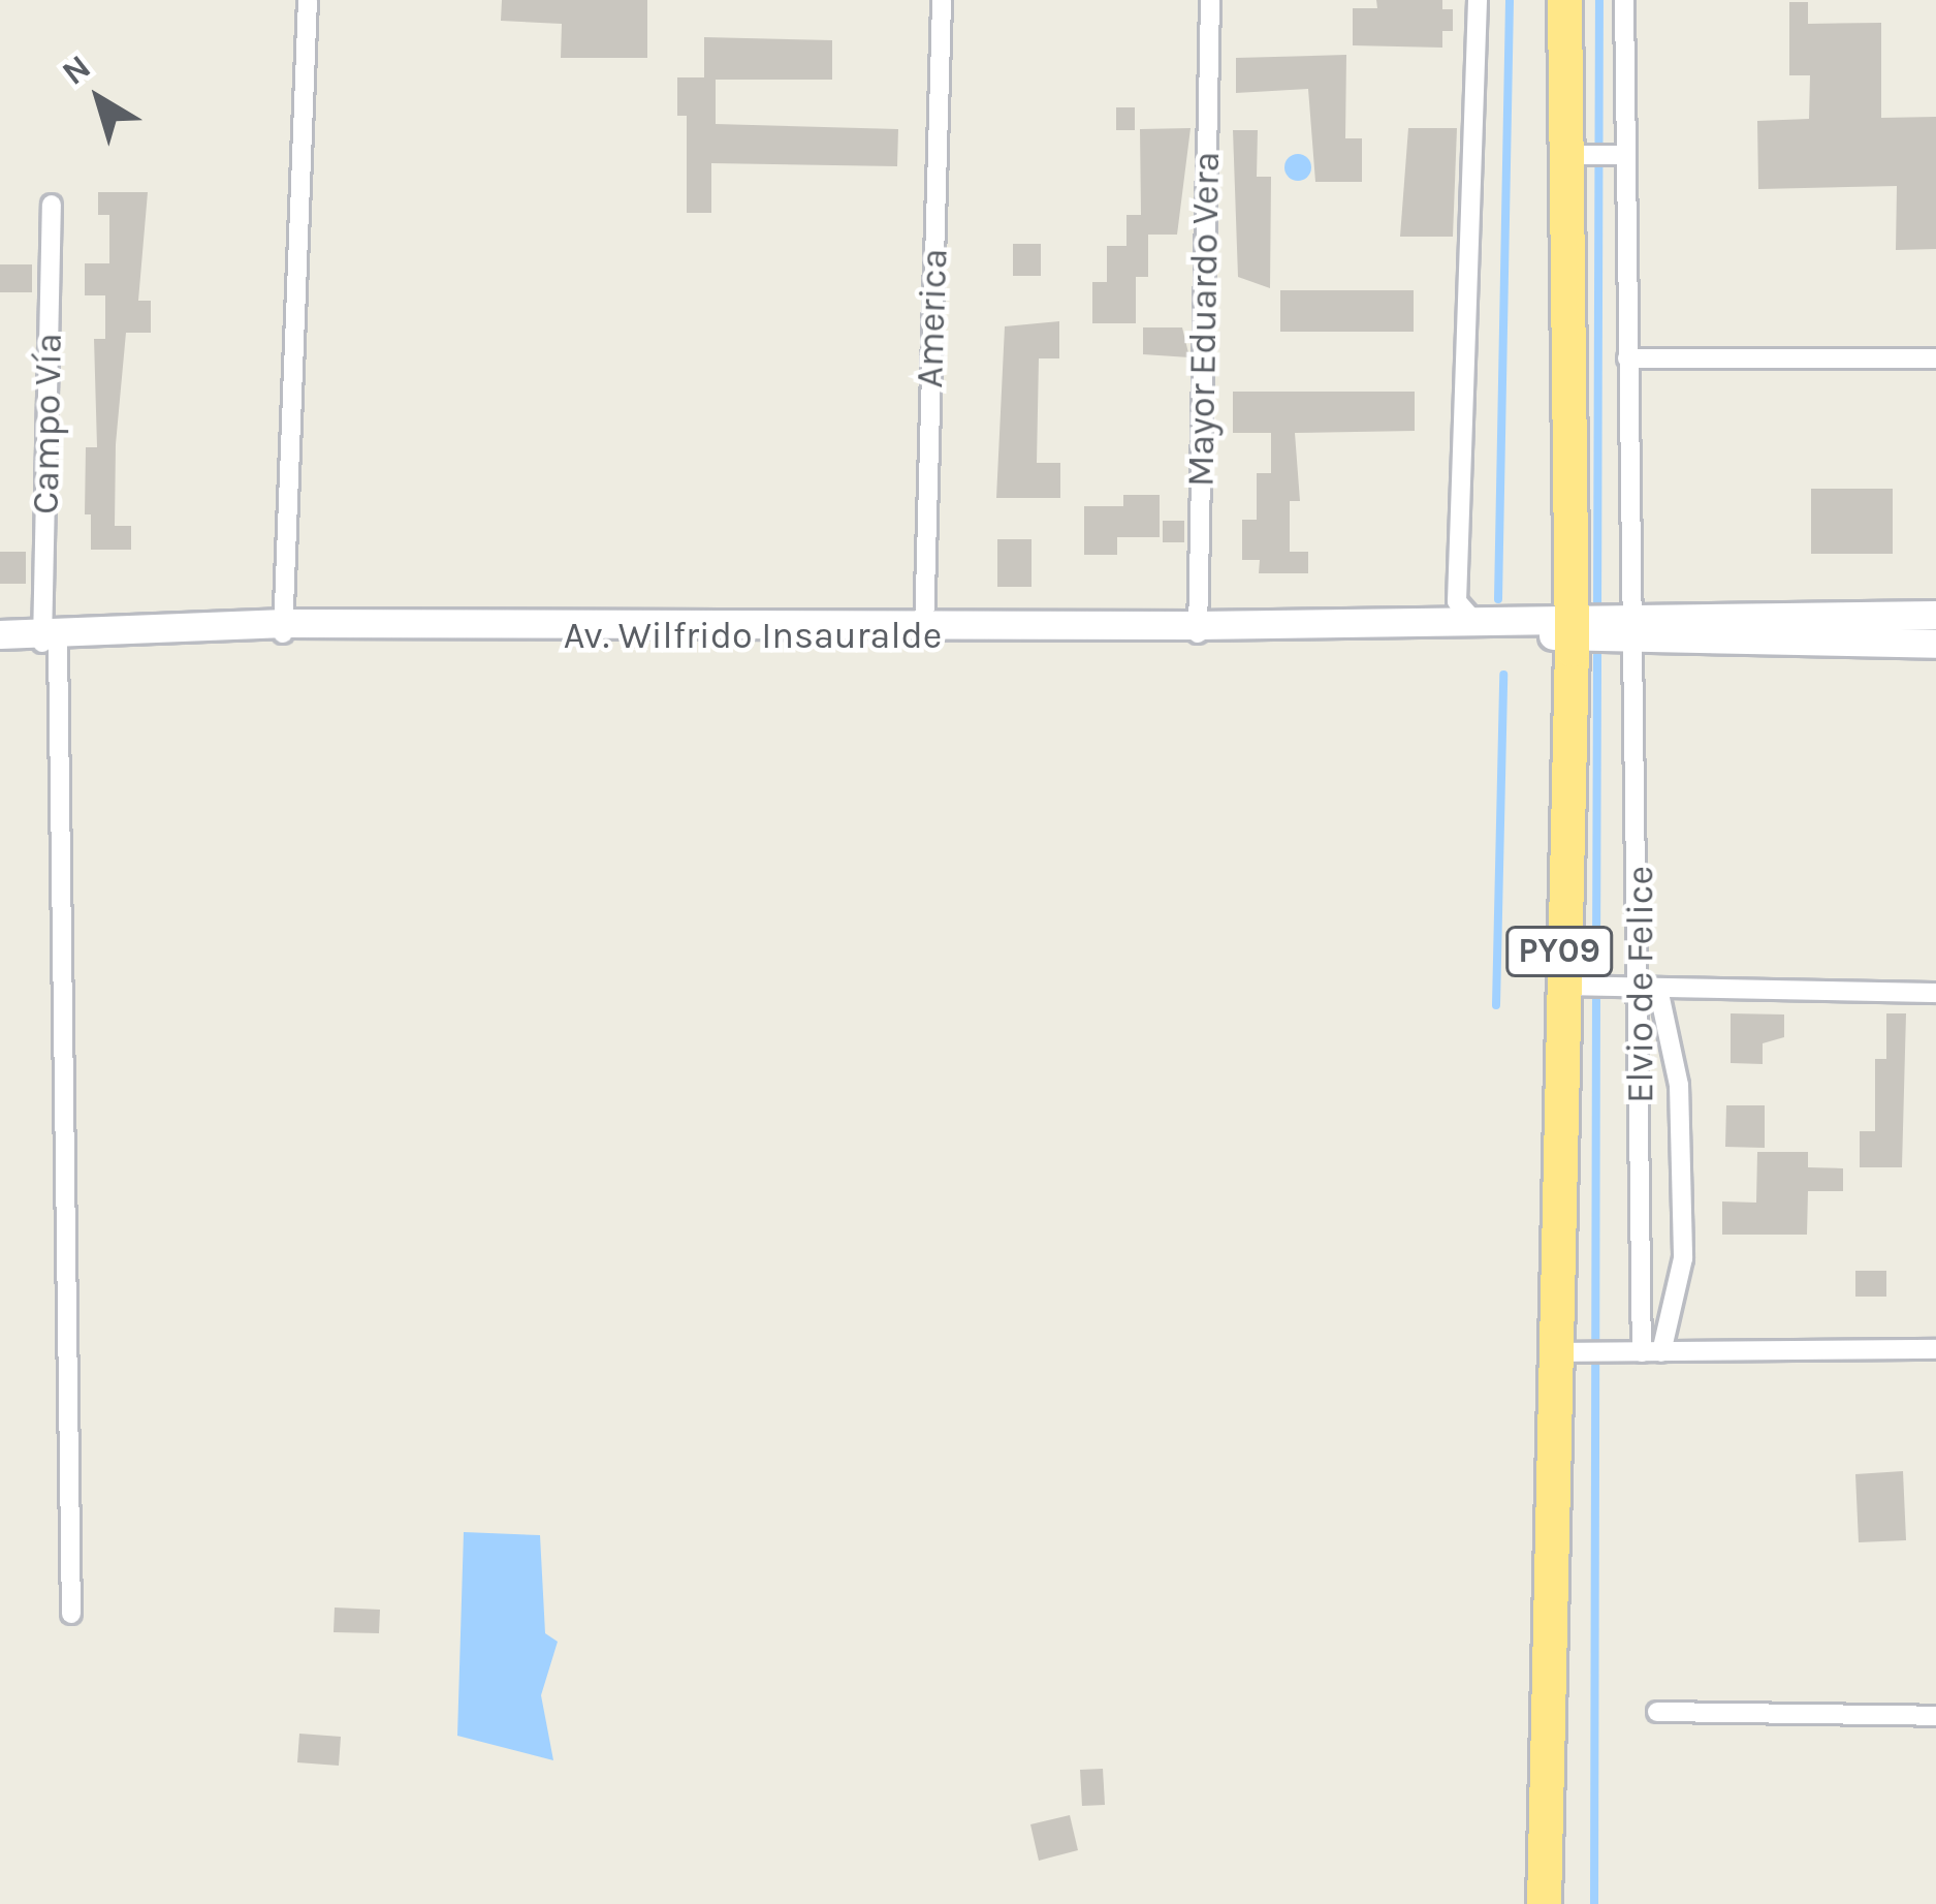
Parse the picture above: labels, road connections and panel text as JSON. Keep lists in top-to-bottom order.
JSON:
{
  "streets": {
    "highway": ["PY09"],
    "street": [
      "America",
      "Mayor Eduardo Vera",
      "Campo Vía",
      "Av. Wilfrido Insauralde",
      "Elvio de Felice"
    ]
  },
  "crossings": [
    ["America", "Av. Wilfrido Insauralde"],
    ["Mayor Eduardo Vera", "Av. Wilfrido Insauralde"],
    ["Campo Vía", "Av. Wilfrido Insauralde"],
    ["Av. Wilfrido Insauralde", "PY09"],
    ["PY09", "Elvio de Felice"]
  ],
  "north": "top left"
}
